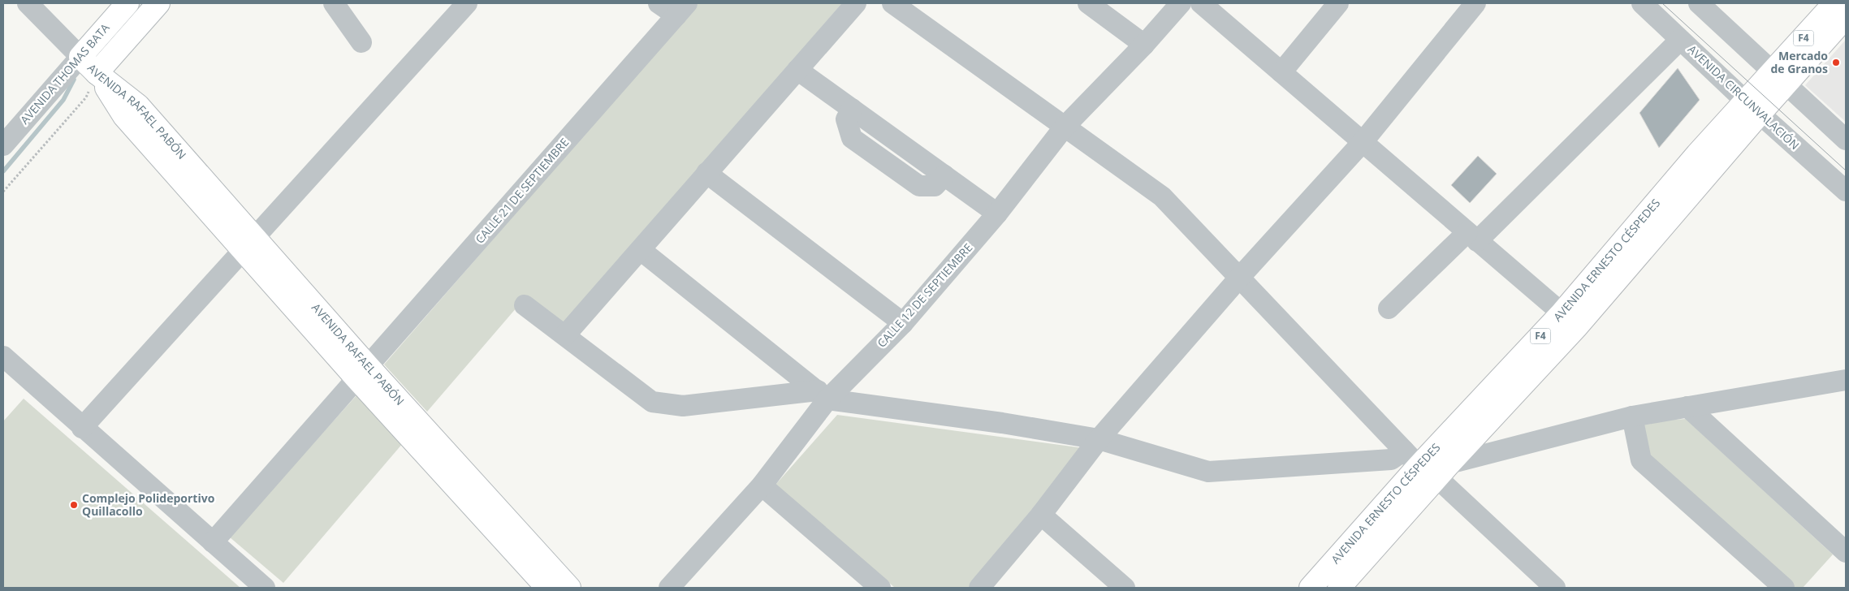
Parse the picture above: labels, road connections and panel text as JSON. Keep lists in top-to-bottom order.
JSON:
{
  "streets": {
    "main road": [
      "F4",
      "AVENIDA THOMAS BATA",
      "AVENIDA RAFAEL PABÓN",
      "AVENIDA ERNESTO CÉSPEDES"
    ],
    "street": ["AVENIDA CIRCUNVALACIÓN", "CALLE 21 DE SEPTIEMBRE", "CALLE 12 DE SEPTIEMBRE"]
  },
  "crossings": [
    ["AVENIDA THOMAS BATA", "AVENIDA RAFAEL PABÓN"],
    ["AVENIDA CIRCUNVALACIÓN", "AVENIDA ERNESTO CÉSPEDES"],
    ["AVENIDA RAFAEL PABÓN", "CALLE 21 DE SEPTIEMBRE"]
  ],
  "places": ["Mercado de Granos", "Complejo Polideportivo Quillacollo"]
}
